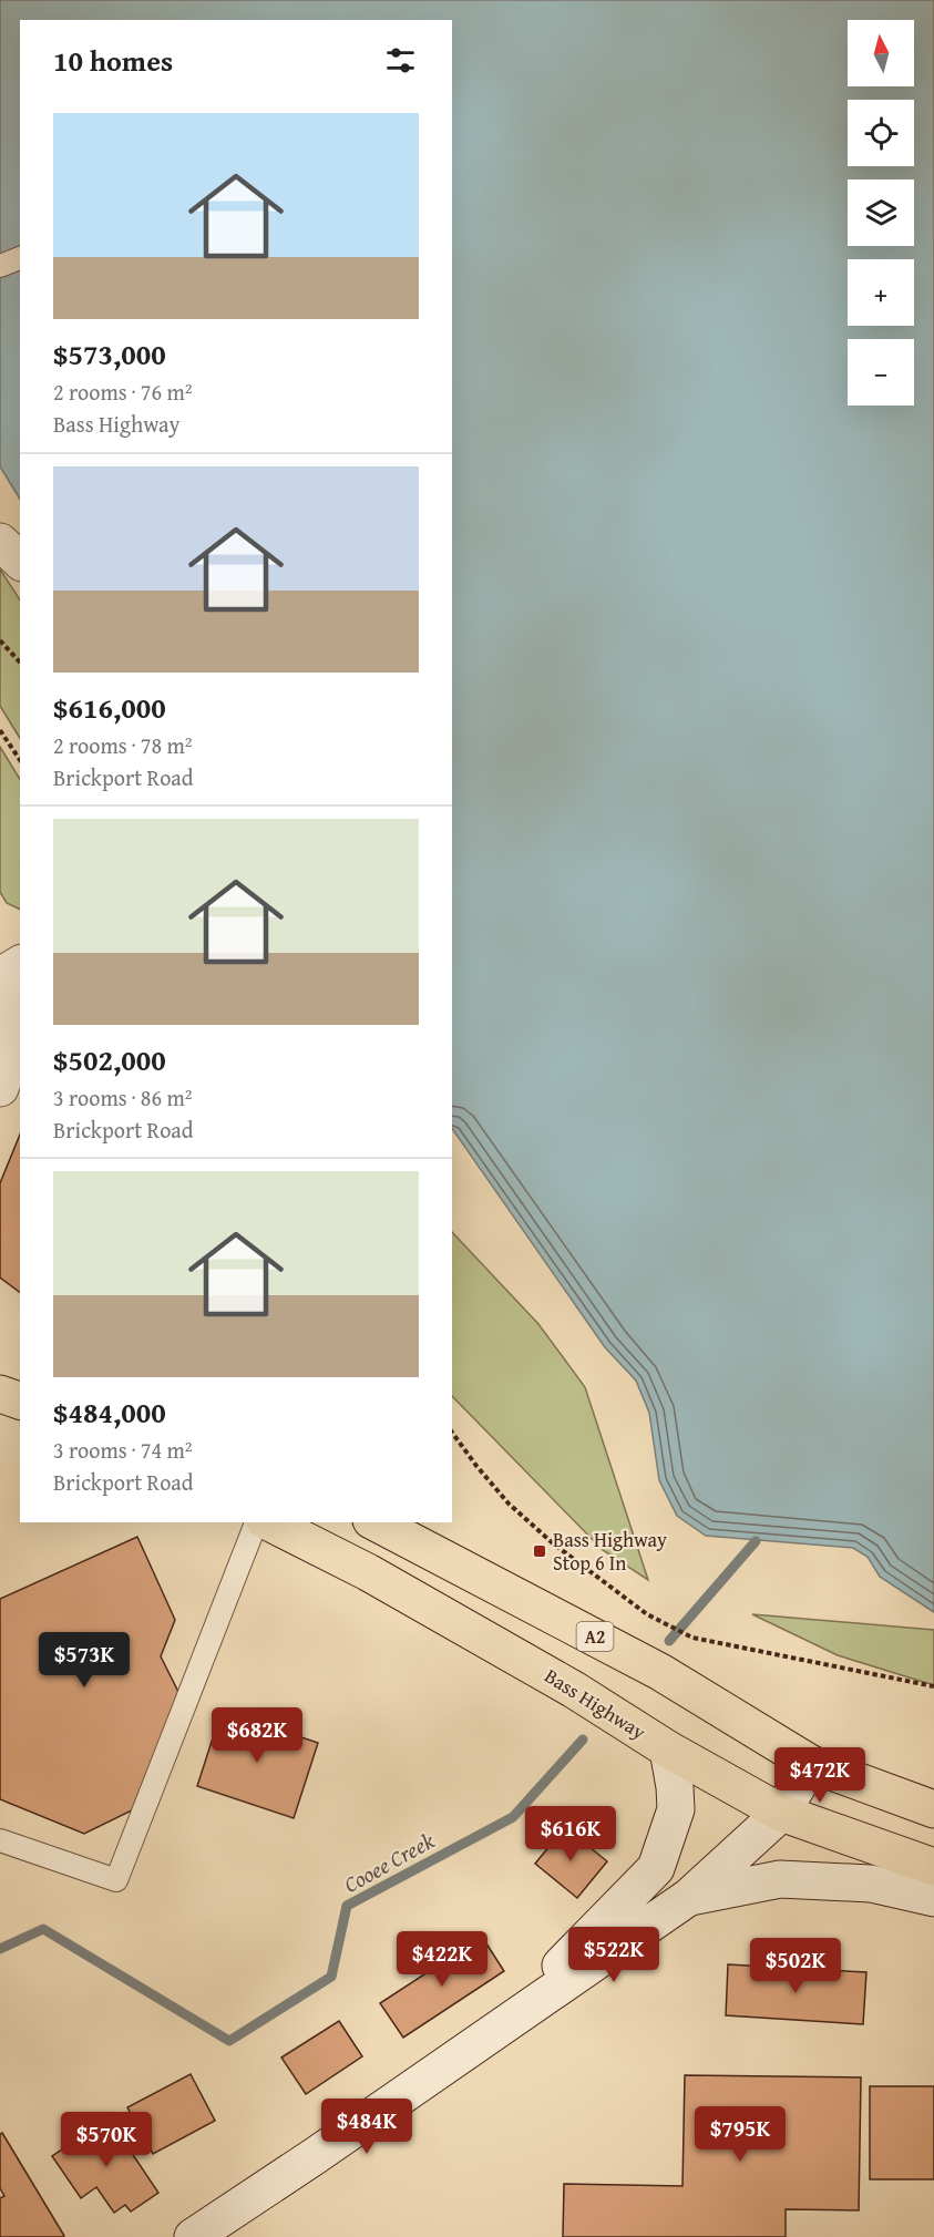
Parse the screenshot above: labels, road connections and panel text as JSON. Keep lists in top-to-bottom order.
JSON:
{
  "streets": {
    "highway": ["A2", "Bass Highway"]
  },
  "water": ["Cooee Creek"],
  "places": {
    "transit": ["Bass Highway Stop 6 In"]
  },
  "north": "top",
  "page": {
    "map_buttons": ["+", "−"],
    "heading": "10 homes",
    "list": [
      {
        "name": "$573,000",
        "note": "2 rooms · 76 m² · Bass Highway"
      },
      {
        "name": "$616,000",
        "note": "2 rooms · 78 m² · Brickport Road"
      },
      {
        "name": "$502,000",
        "note": "3 rooms · 86 m² · Brickport Road"
      },
      {
        "name": "$484,000",
        "note": "3 rooms · 74 m² · Brickport Road"
      }
    ],
    "price": [
      "$573K",
      "$682K",
      "$472K",
      "$616K",
      "$522K",
      "$422K",
      "$502K",
      "$484K",
      "$795K",
      "$570K"
    ]
  }
}
